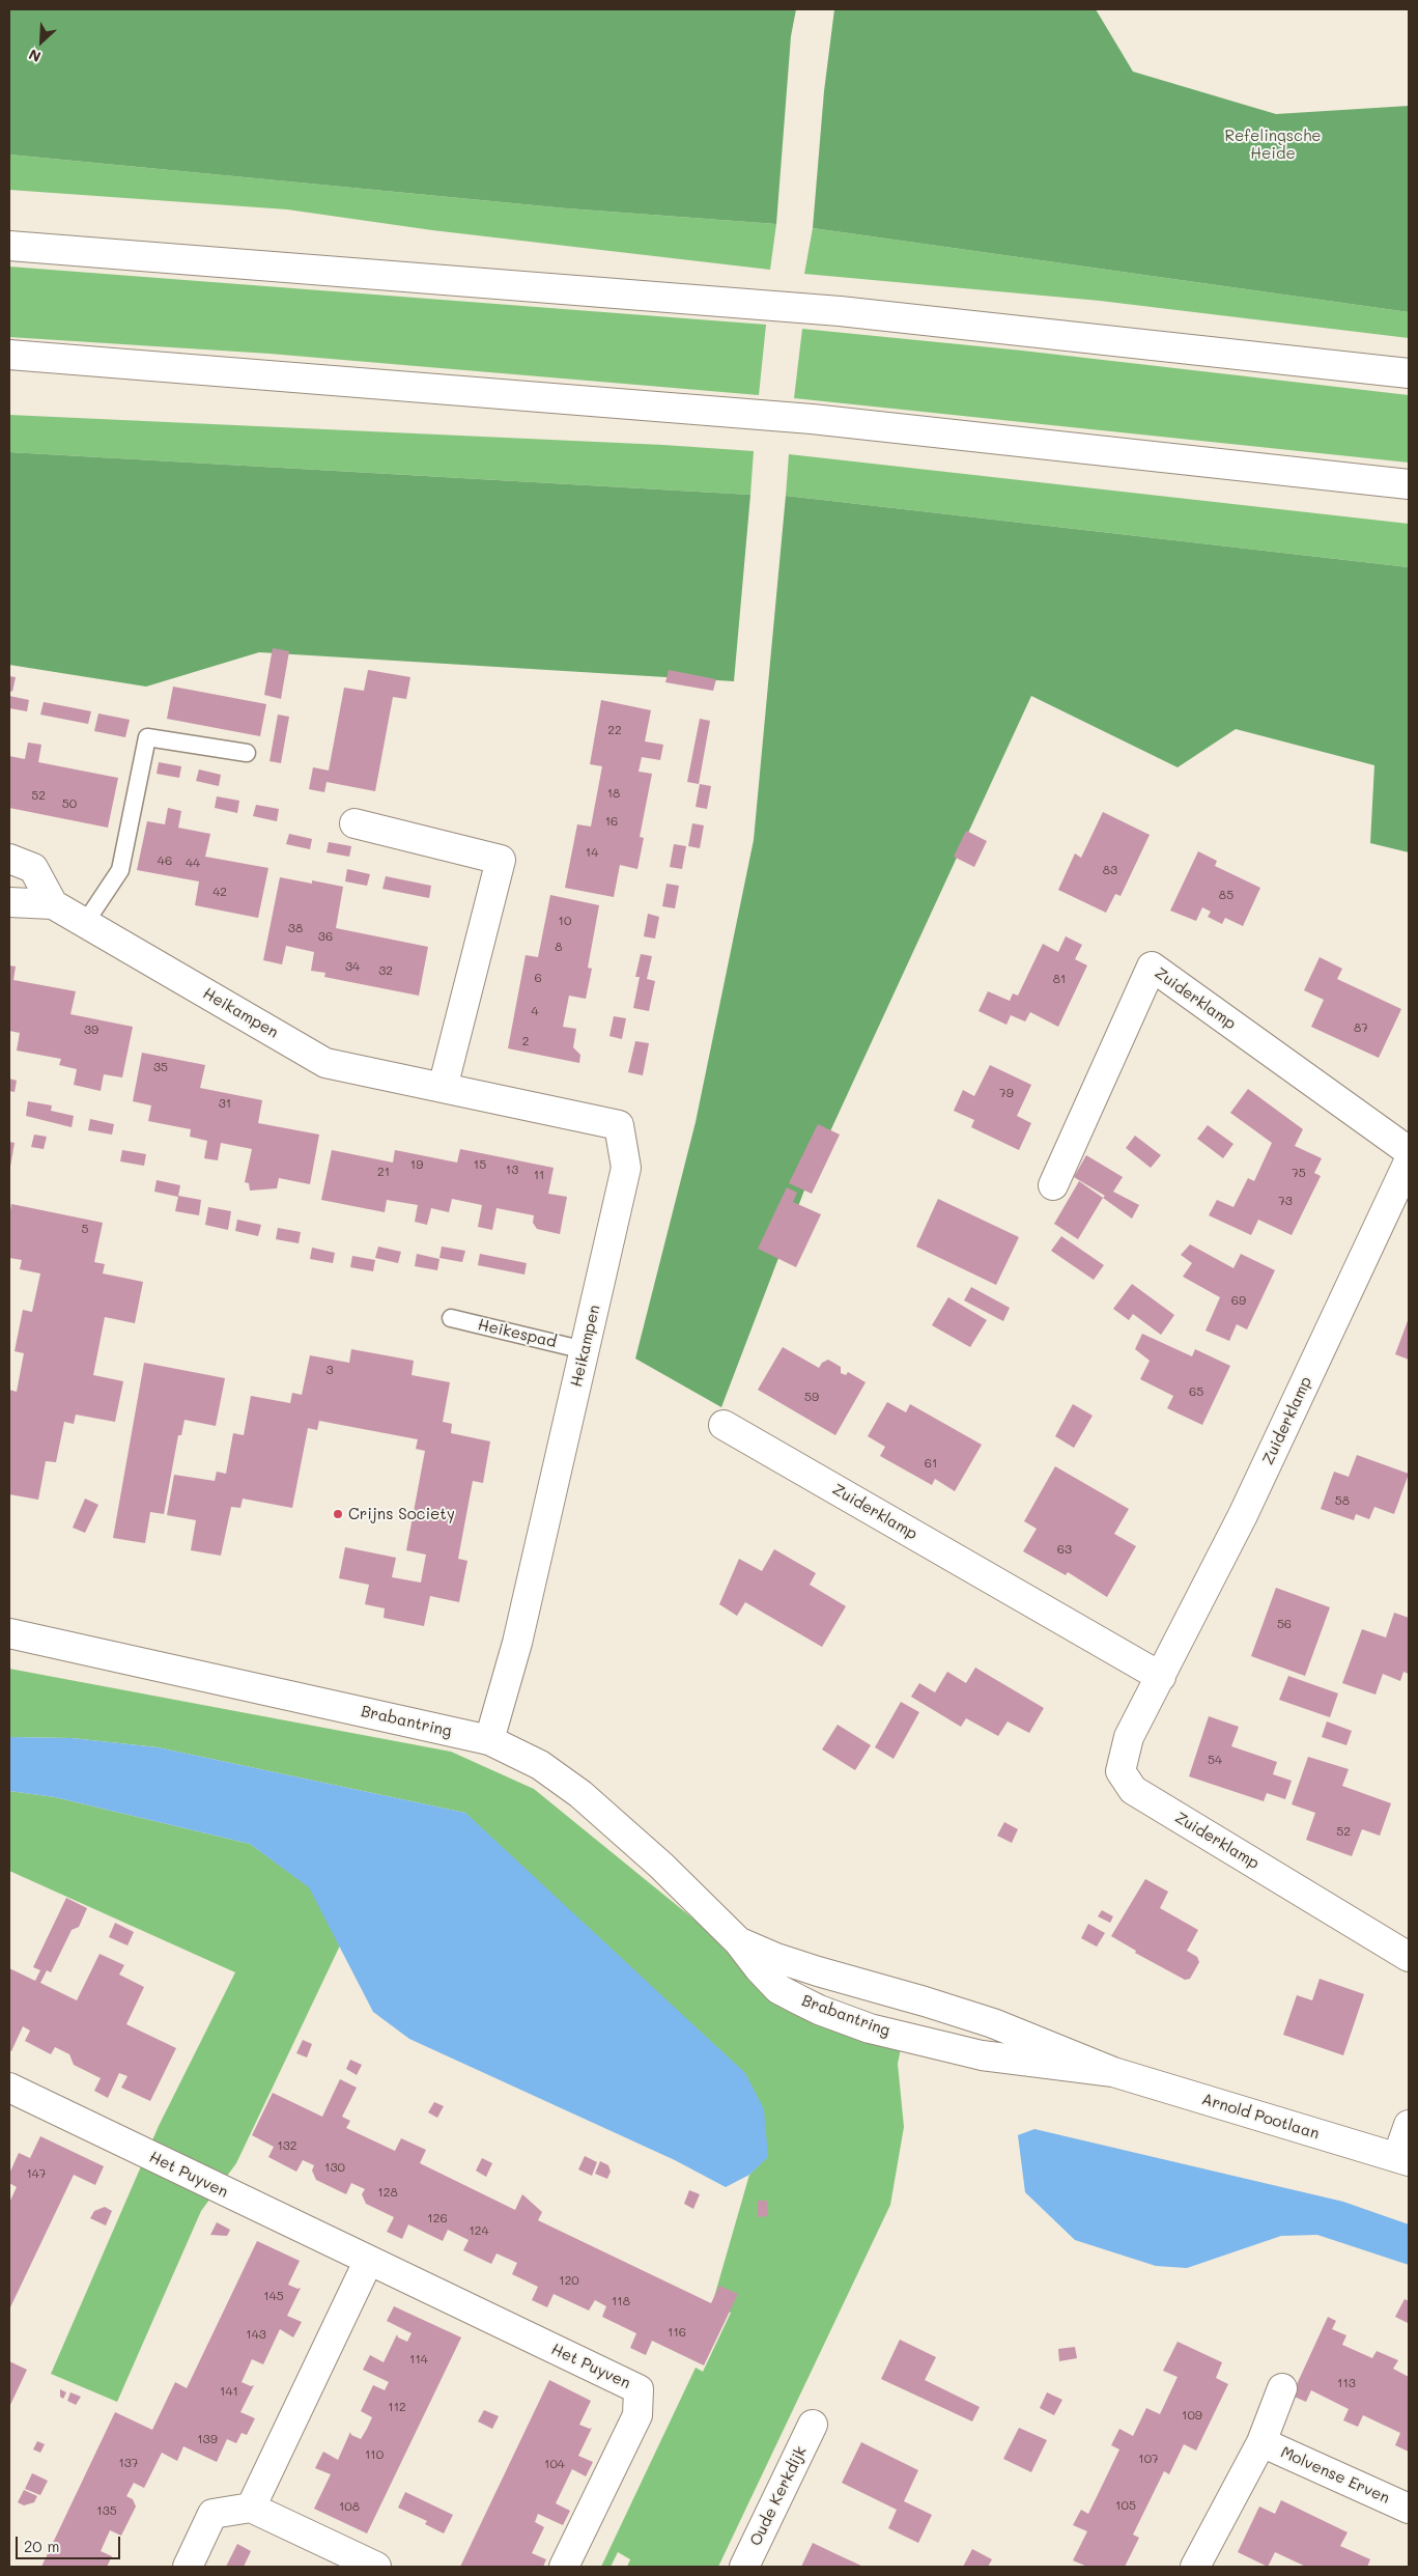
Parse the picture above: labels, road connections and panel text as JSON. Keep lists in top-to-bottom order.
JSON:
{
  "streets": {
    "main road": [
      "Zuiderklamp",
      "Heikampen",
      "Brabantring",
      "Arnold Pootlaan",
      "Het Puyven",
      "Molvense Erven",
      "Oude Kerkdijk"
    ],
    "lane": ["Heikespad"]
  },
  "crossings": [
    ["Heikampen", "Heikespad"],
    ["Heikampen", "Brabantring"],
    ["Brabantring", "Arnold Pootlaan"]
  ],
  "parks": ["Refelingsche Heide"],
  "places": ["Crijns Society"],
  "house_numbers": [
    "22",
    "18",
    "52",
    "50",
    "16",
    "14",
    "46",
    "44",
    "83",
    "42",
    "85",
    "10",
    "38",
    "36",
    "8",
    "34",
    "32",
    "6",
    "81",
    "4",
    "87",
    "39",
    "2",
    "35",
    "79",
    "31",
    "19",
    "15",
    "13",
    "21",
    "75",
    "11",
    "73",
    "5",
    "69",
    "3",
    "65",
    "59",
    "61",
    "58",
    "63",
    "56",
    "54",
    "52",
    "132",
    "130",
    "147",
    "128",
    "126",
    "124",
    "120",
    "145",
    "118",
    "116",
    "143",
    "114",
    "113",
    "141",
    "112",
    "109",
    "139",
    "110",
    "107",
    "137",
    "104",
    "105",
    "108",
    "135"
  ],
  "scale_bar": "20 m",
  "north": "bottom left"
}
